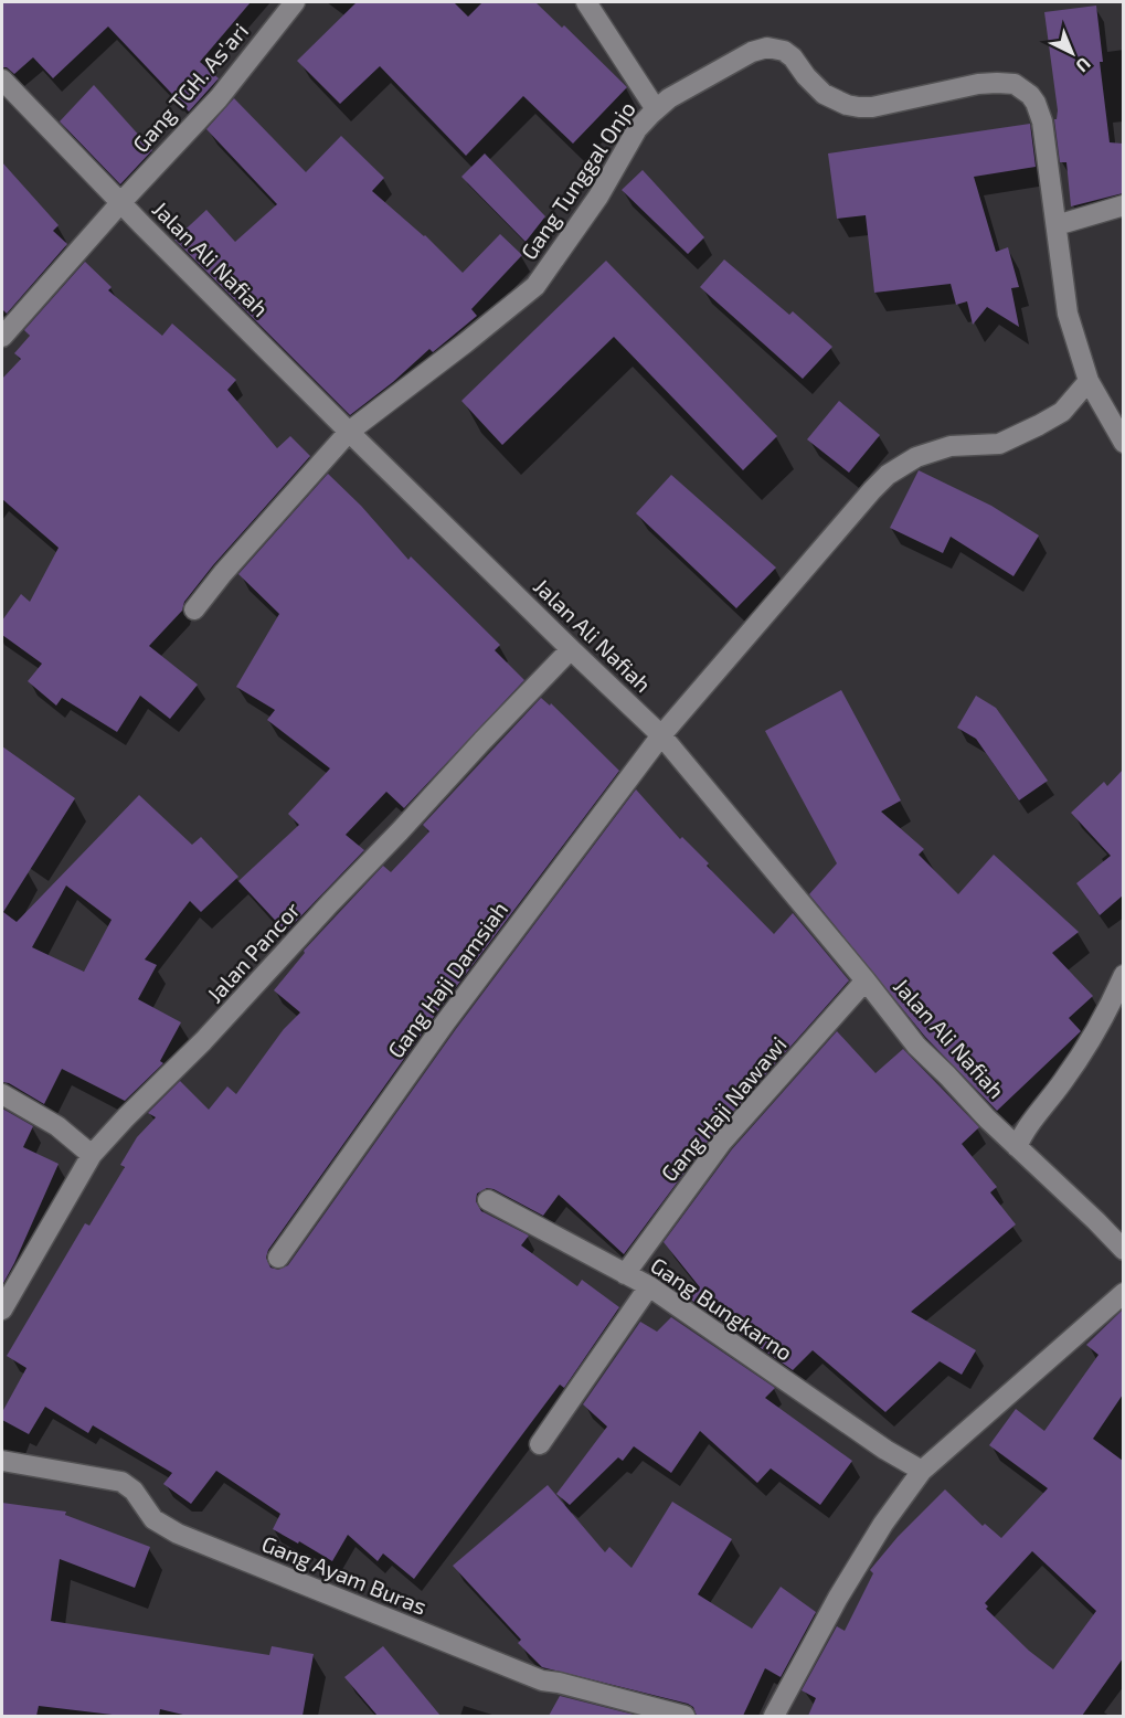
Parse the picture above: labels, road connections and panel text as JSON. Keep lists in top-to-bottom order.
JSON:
{
  "streets": {
    "street": [
      "Gang TGH. As'ari",
      "Gang Tunggal Onjo",
      "Jalan Ali Nafiah",
      "Jalan Pancor",
      "Gang Haji Damsiah",
      "Gang Haji Nawawi",
      "Gang Bungkarno",
      "Gang Ayam Buras"
    ]
  },
  "crossings": [
    ["Gang TGH. As'ari", "Jalan Ali Nafiah"],
    ["Gang Tunggal Onjo", "Jalan Ali Nafiah"],
    ["Gang Tunggal Onjo", "Gang Haji Damsiah"],
    ["Jalan Ali Nafiah", "Jalan Pancor"],
    ["Jalan Ali Nafiah", "Gang Haji Damsiah"],
    ["Jalan Ali Nafiah", "Gang Haji Nawawi"],
    ["Gang Haji Nawawi", "Gang Bungkarno"]
  ],
  "north": "bottom right"
}
